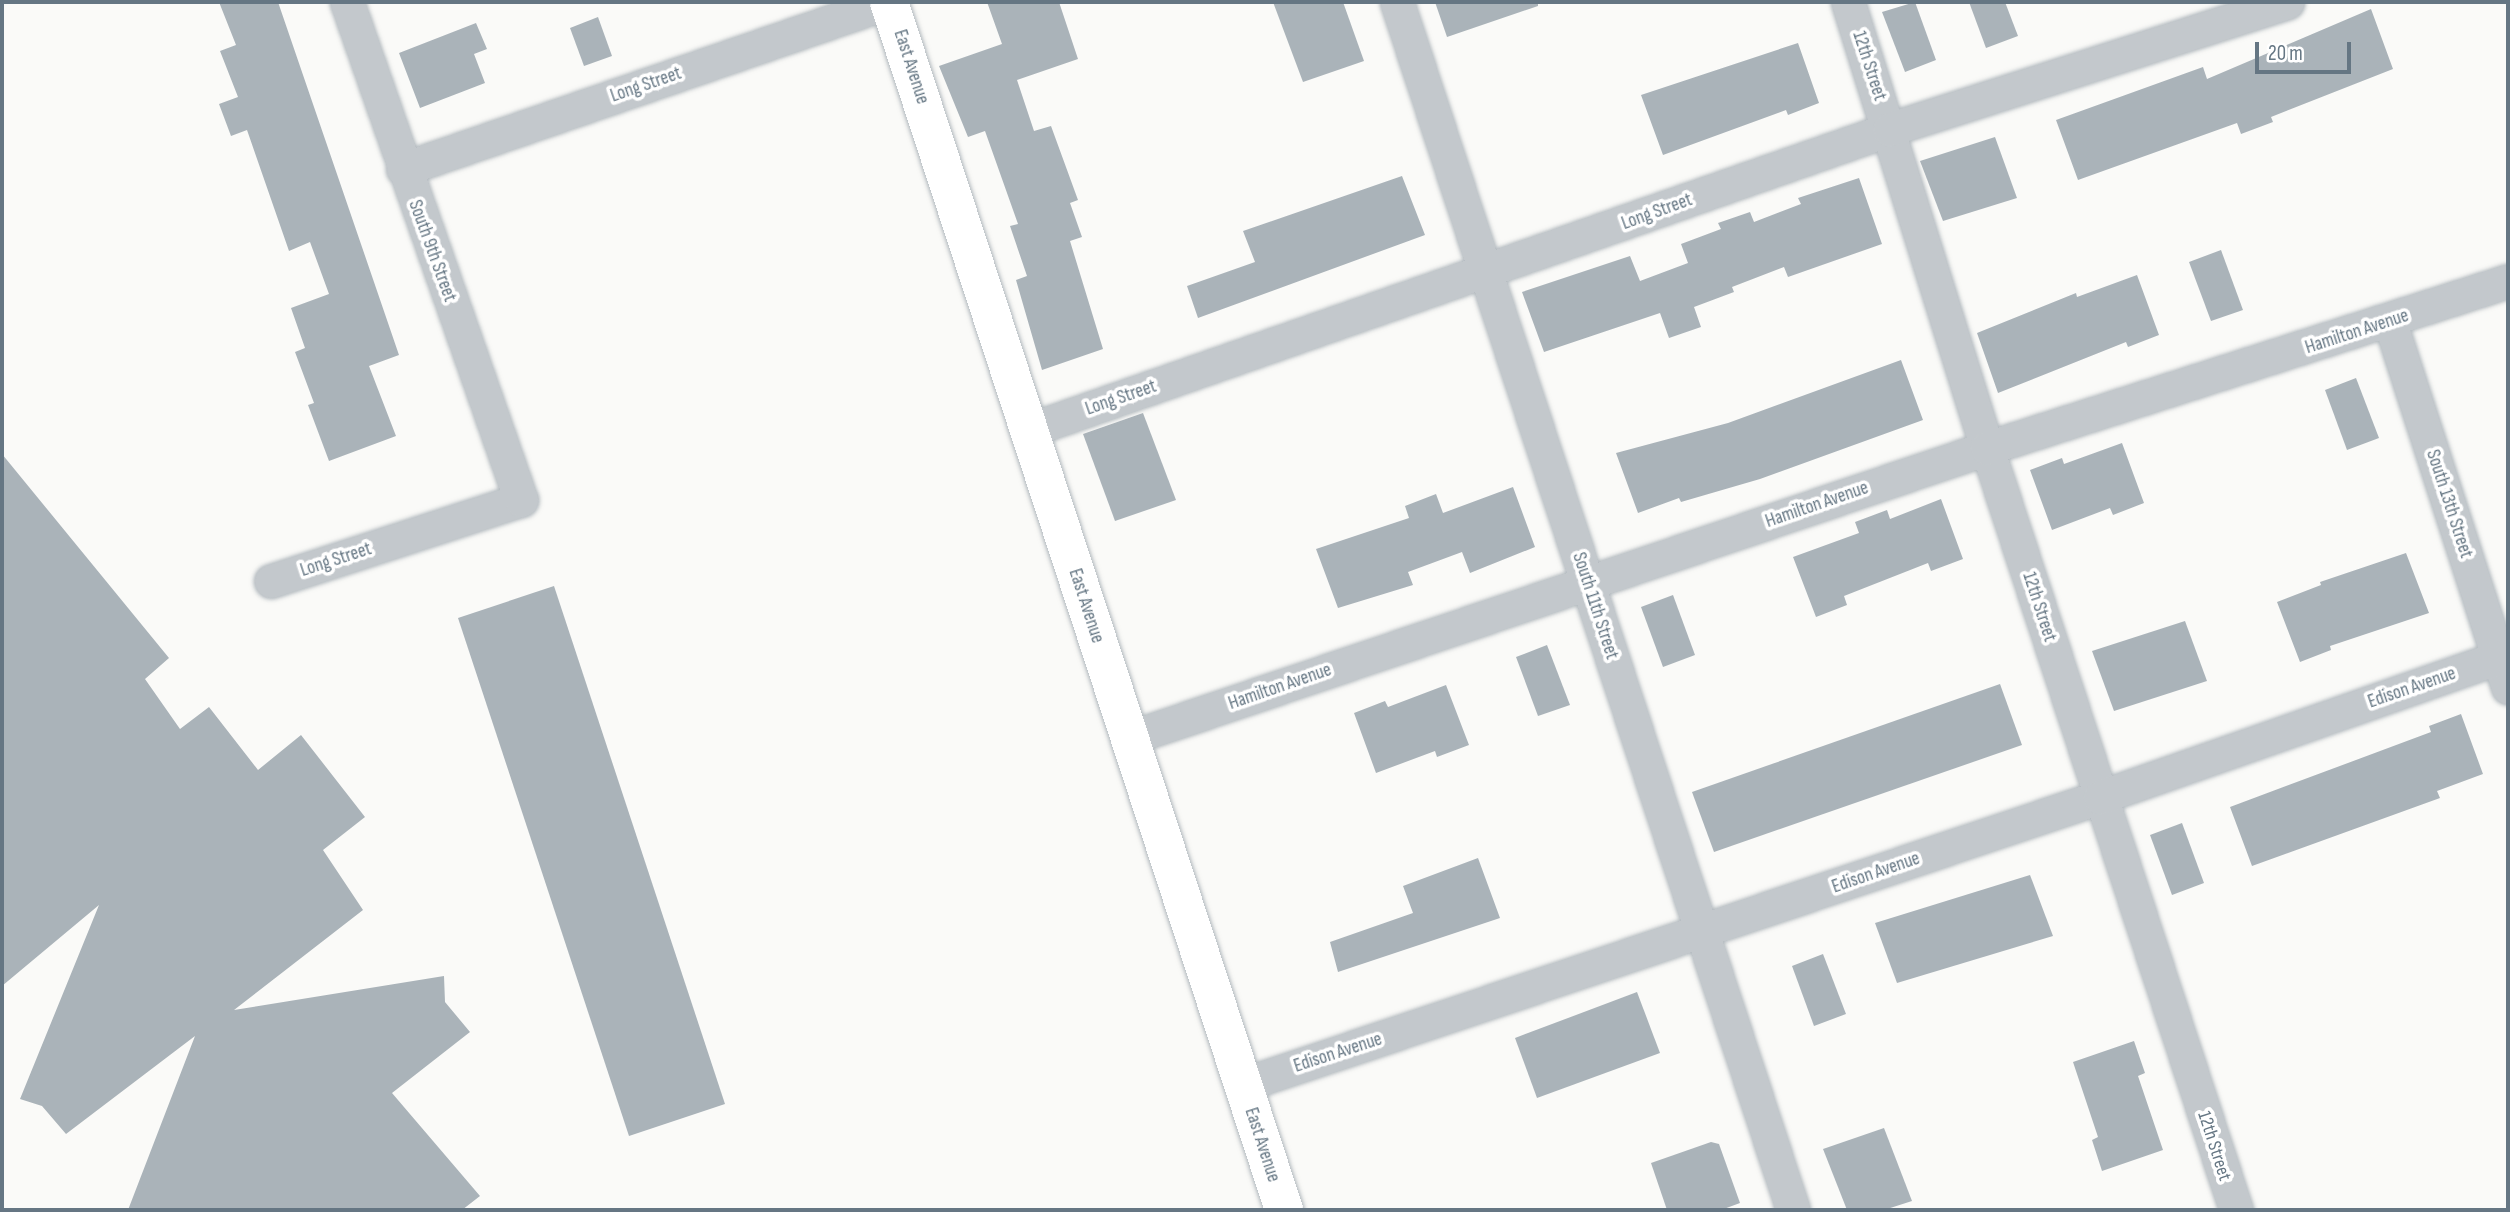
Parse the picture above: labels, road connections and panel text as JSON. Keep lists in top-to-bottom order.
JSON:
{
  "streets": {
    "street": [
      "12th Street",
      "East Avenue",
      "Long Street",
      "South 9th Street",
      "Hamilton Avenue",
      "South 13th Street",
      "South 11th Street",
      "Edison Avenue"
    ]
  },
  "crossings": [
    ["12th Street", "Long Street"],
    ["12th Street", "Hamilton Avenue"],
    ["12th Street", "Edison Avenue"],
    ["East Avenue", "Long Street"],
    ["East Avenue", "Hamilton Avenue"],
    ["East Avenue", "Edison Avenue"],
    ["Long Street", "South 9th Street"],
    ["Long Street", "South 11th Street"],
    ["Hamilton Avenue", "South 13th Street"],
    ["Hamilton Avenue", "South 11th Street"],
    ["South 13th Street", "Edison Avenue"],
    ["South 11th Street", "Edison Avenue"]
  ],
  "scale_bar": "20 m"
}
